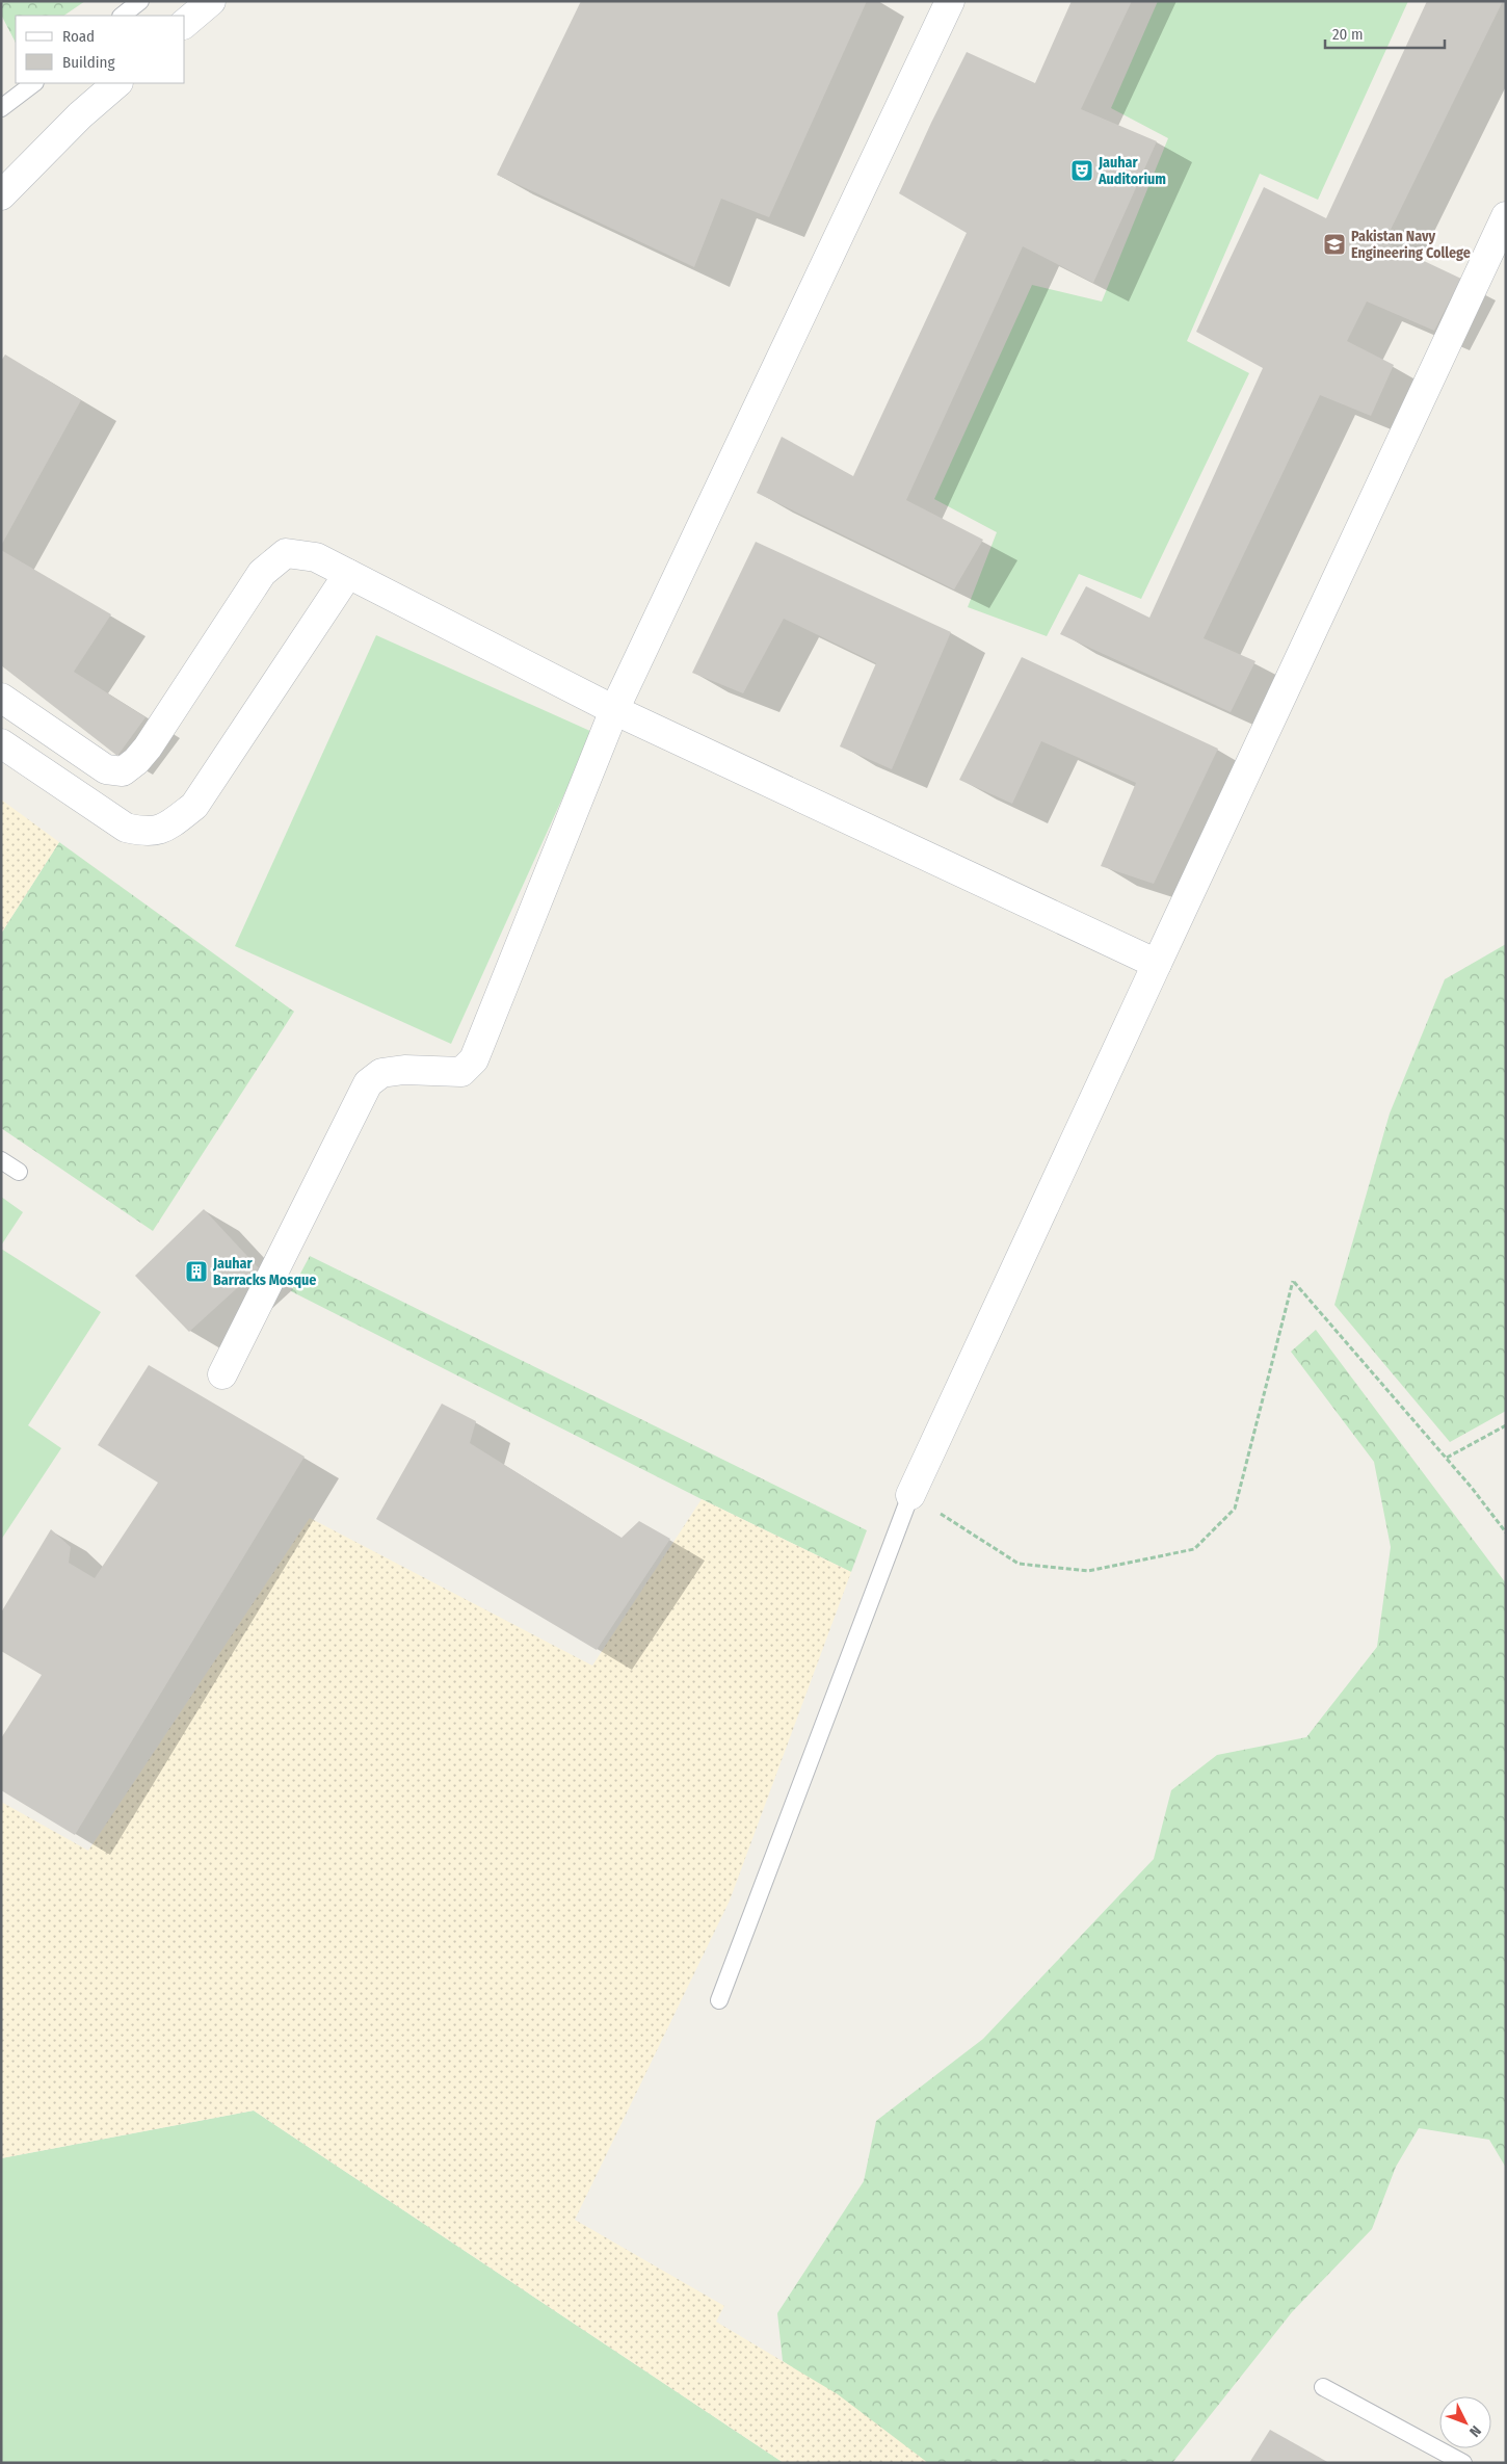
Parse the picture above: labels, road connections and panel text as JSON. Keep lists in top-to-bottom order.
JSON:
{
  "places": {
    "theatre": ["Jauhar Auditorium"],
    "school or university": ["Pakistan Navy Engineering College"],
    "building": ["Jauhar Barracks Mosque"]
  },
  "legend": ["Road", "Building"],
  "scale_bar": "20 m",
  "north": "bottom right"
}
